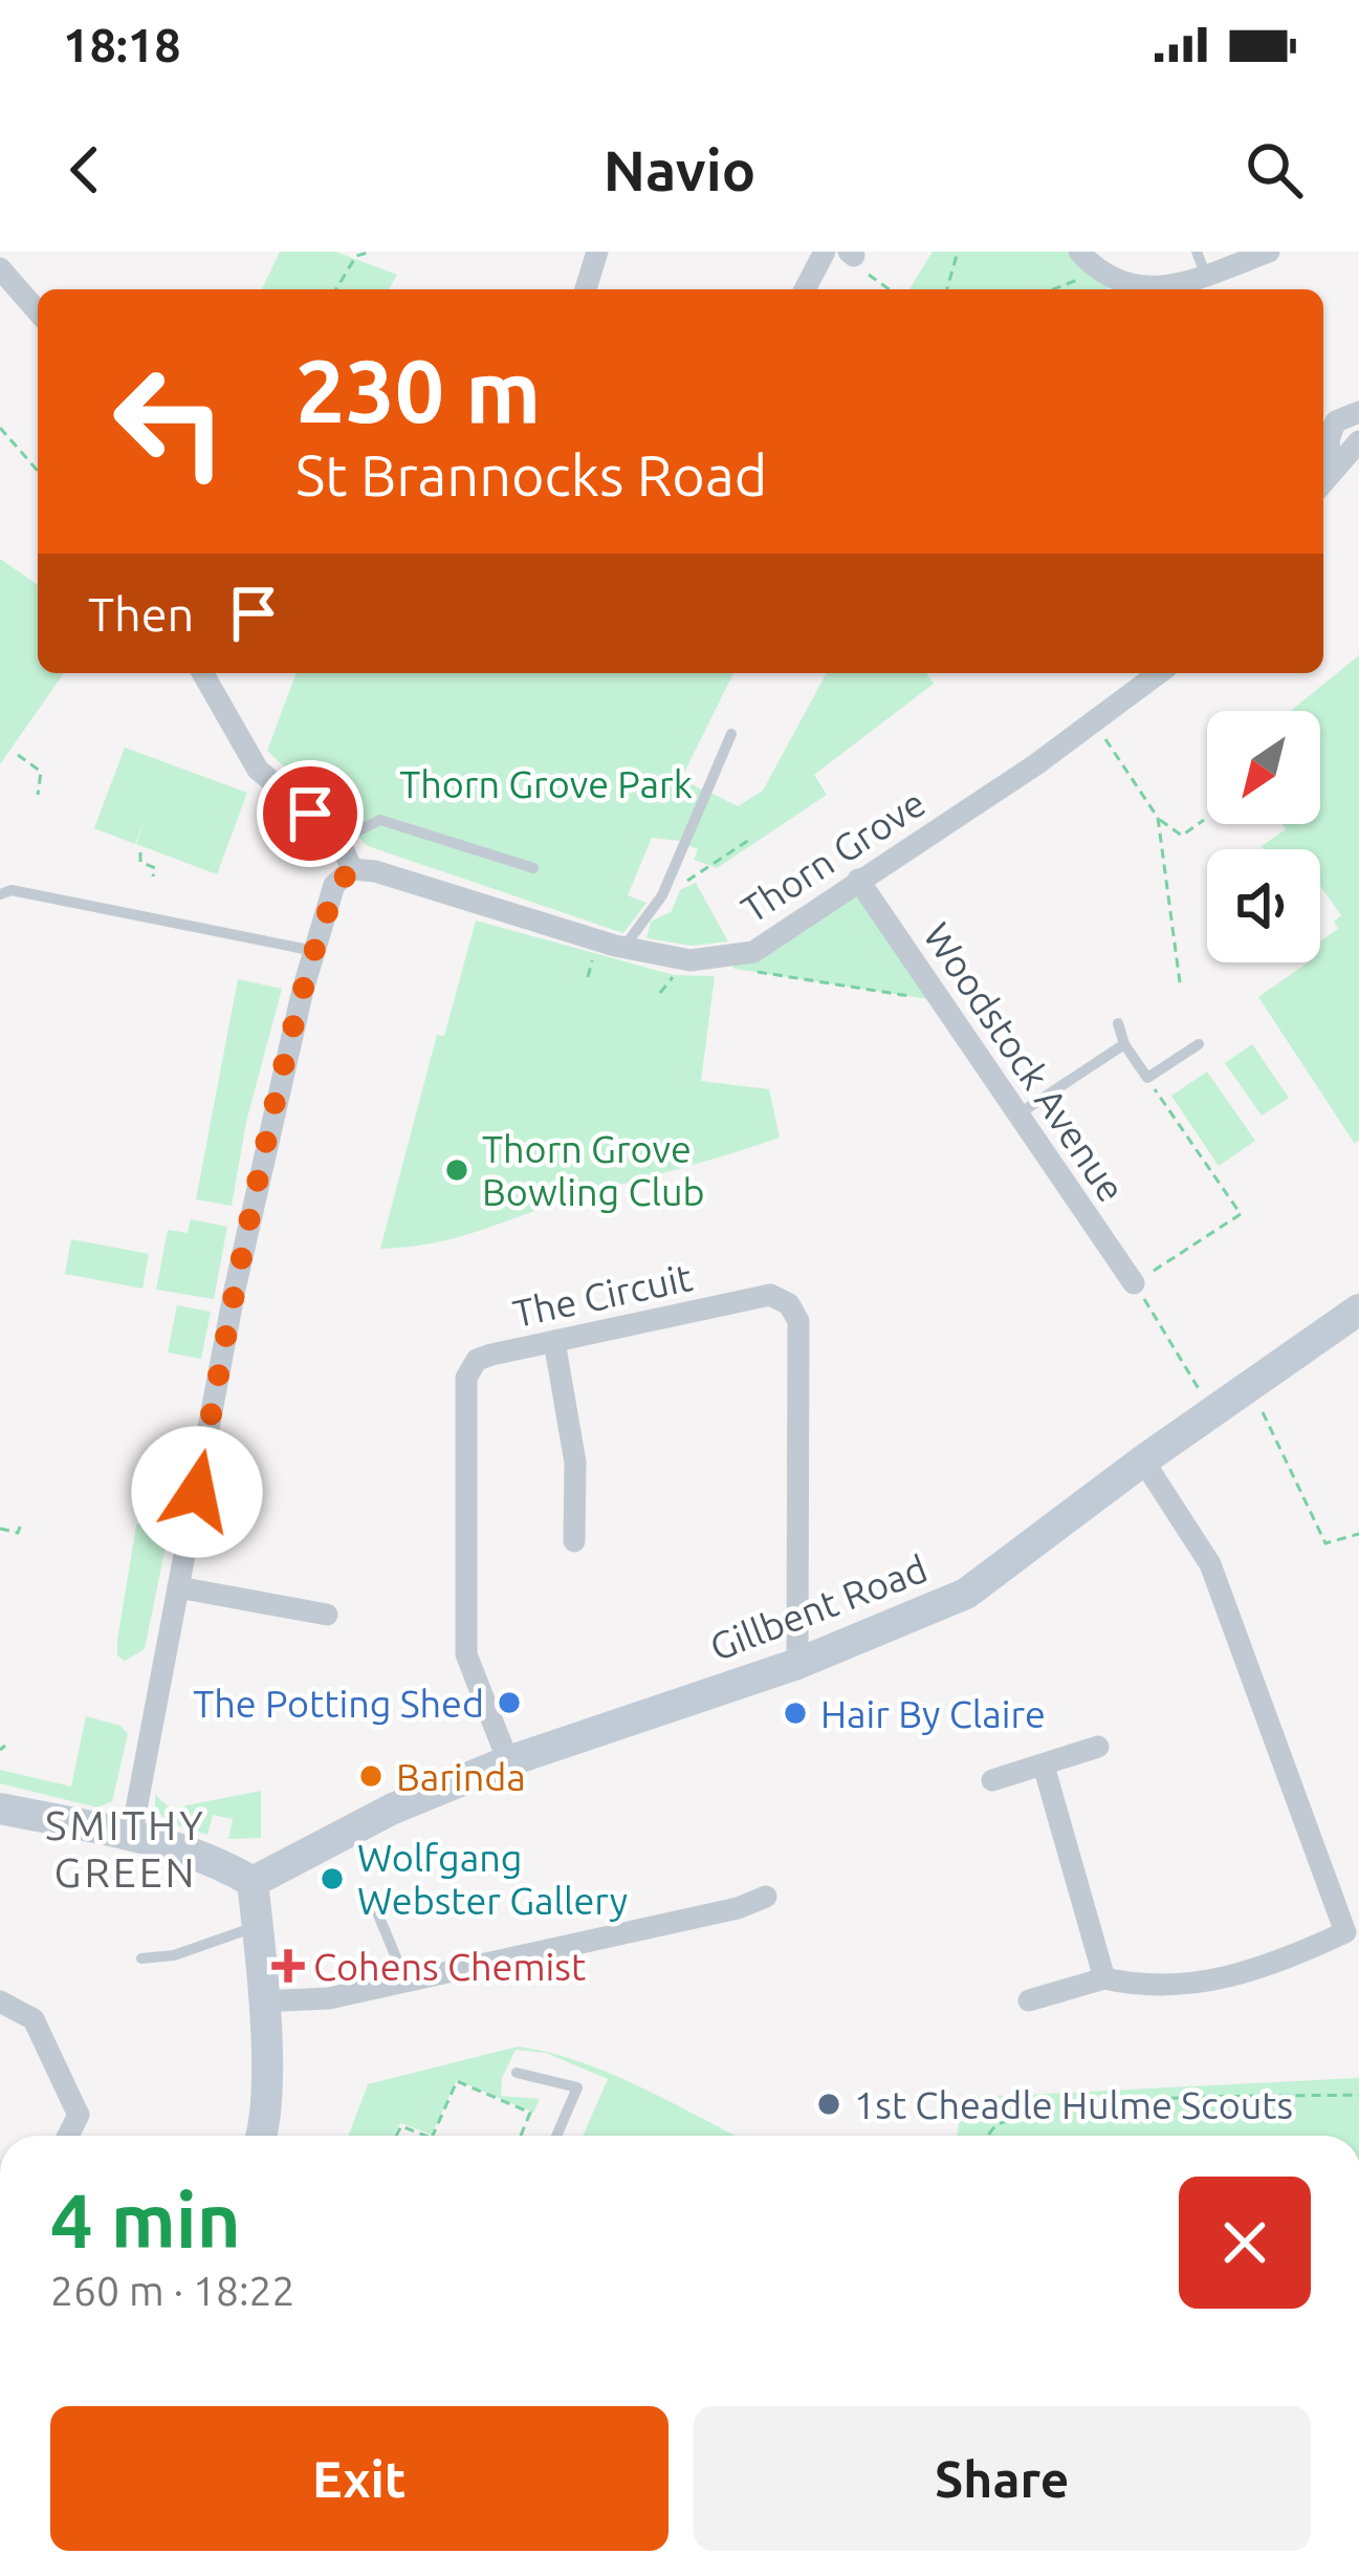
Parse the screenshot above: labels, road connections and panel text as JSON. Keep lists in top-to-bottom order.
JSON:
{
  "streets": {
    "street": [
      "Thorn Grove",
      "Woodstock Avenue",
      "The Circuit",
      "Gillbent Road"
    ]
  },
  "crossings": [
    ["Thorn Grove", "Woodstock Avenue"],
    ["The Circuit", "Gillbent Road"]
  ],
  "districts": ["SMITHY GREEN"],
  "parks": ["Thorn Grove Park"],
  "places": {
    "other": [
      "Thorn Grove Bowling Club",
      "The Potting Shed",
      "Hair By Claire",
      "Barinda",
      "Wolfgang Webster Gallery",
      "1st Cheadle Hulme Scouts"
    ],
    "health": ["Cohens Chemist"]
  },
  "north": "bottom left",
  "page": {
    "status": "18:18",
    "header": "Navio",
    "turn": ["230 m", "St Brannocks Road"],
    "then": "Then",
    "heading": ["4 min", "260 m · 18:22"],
    "buttons": ["Exit", "Share"]
  }
}
